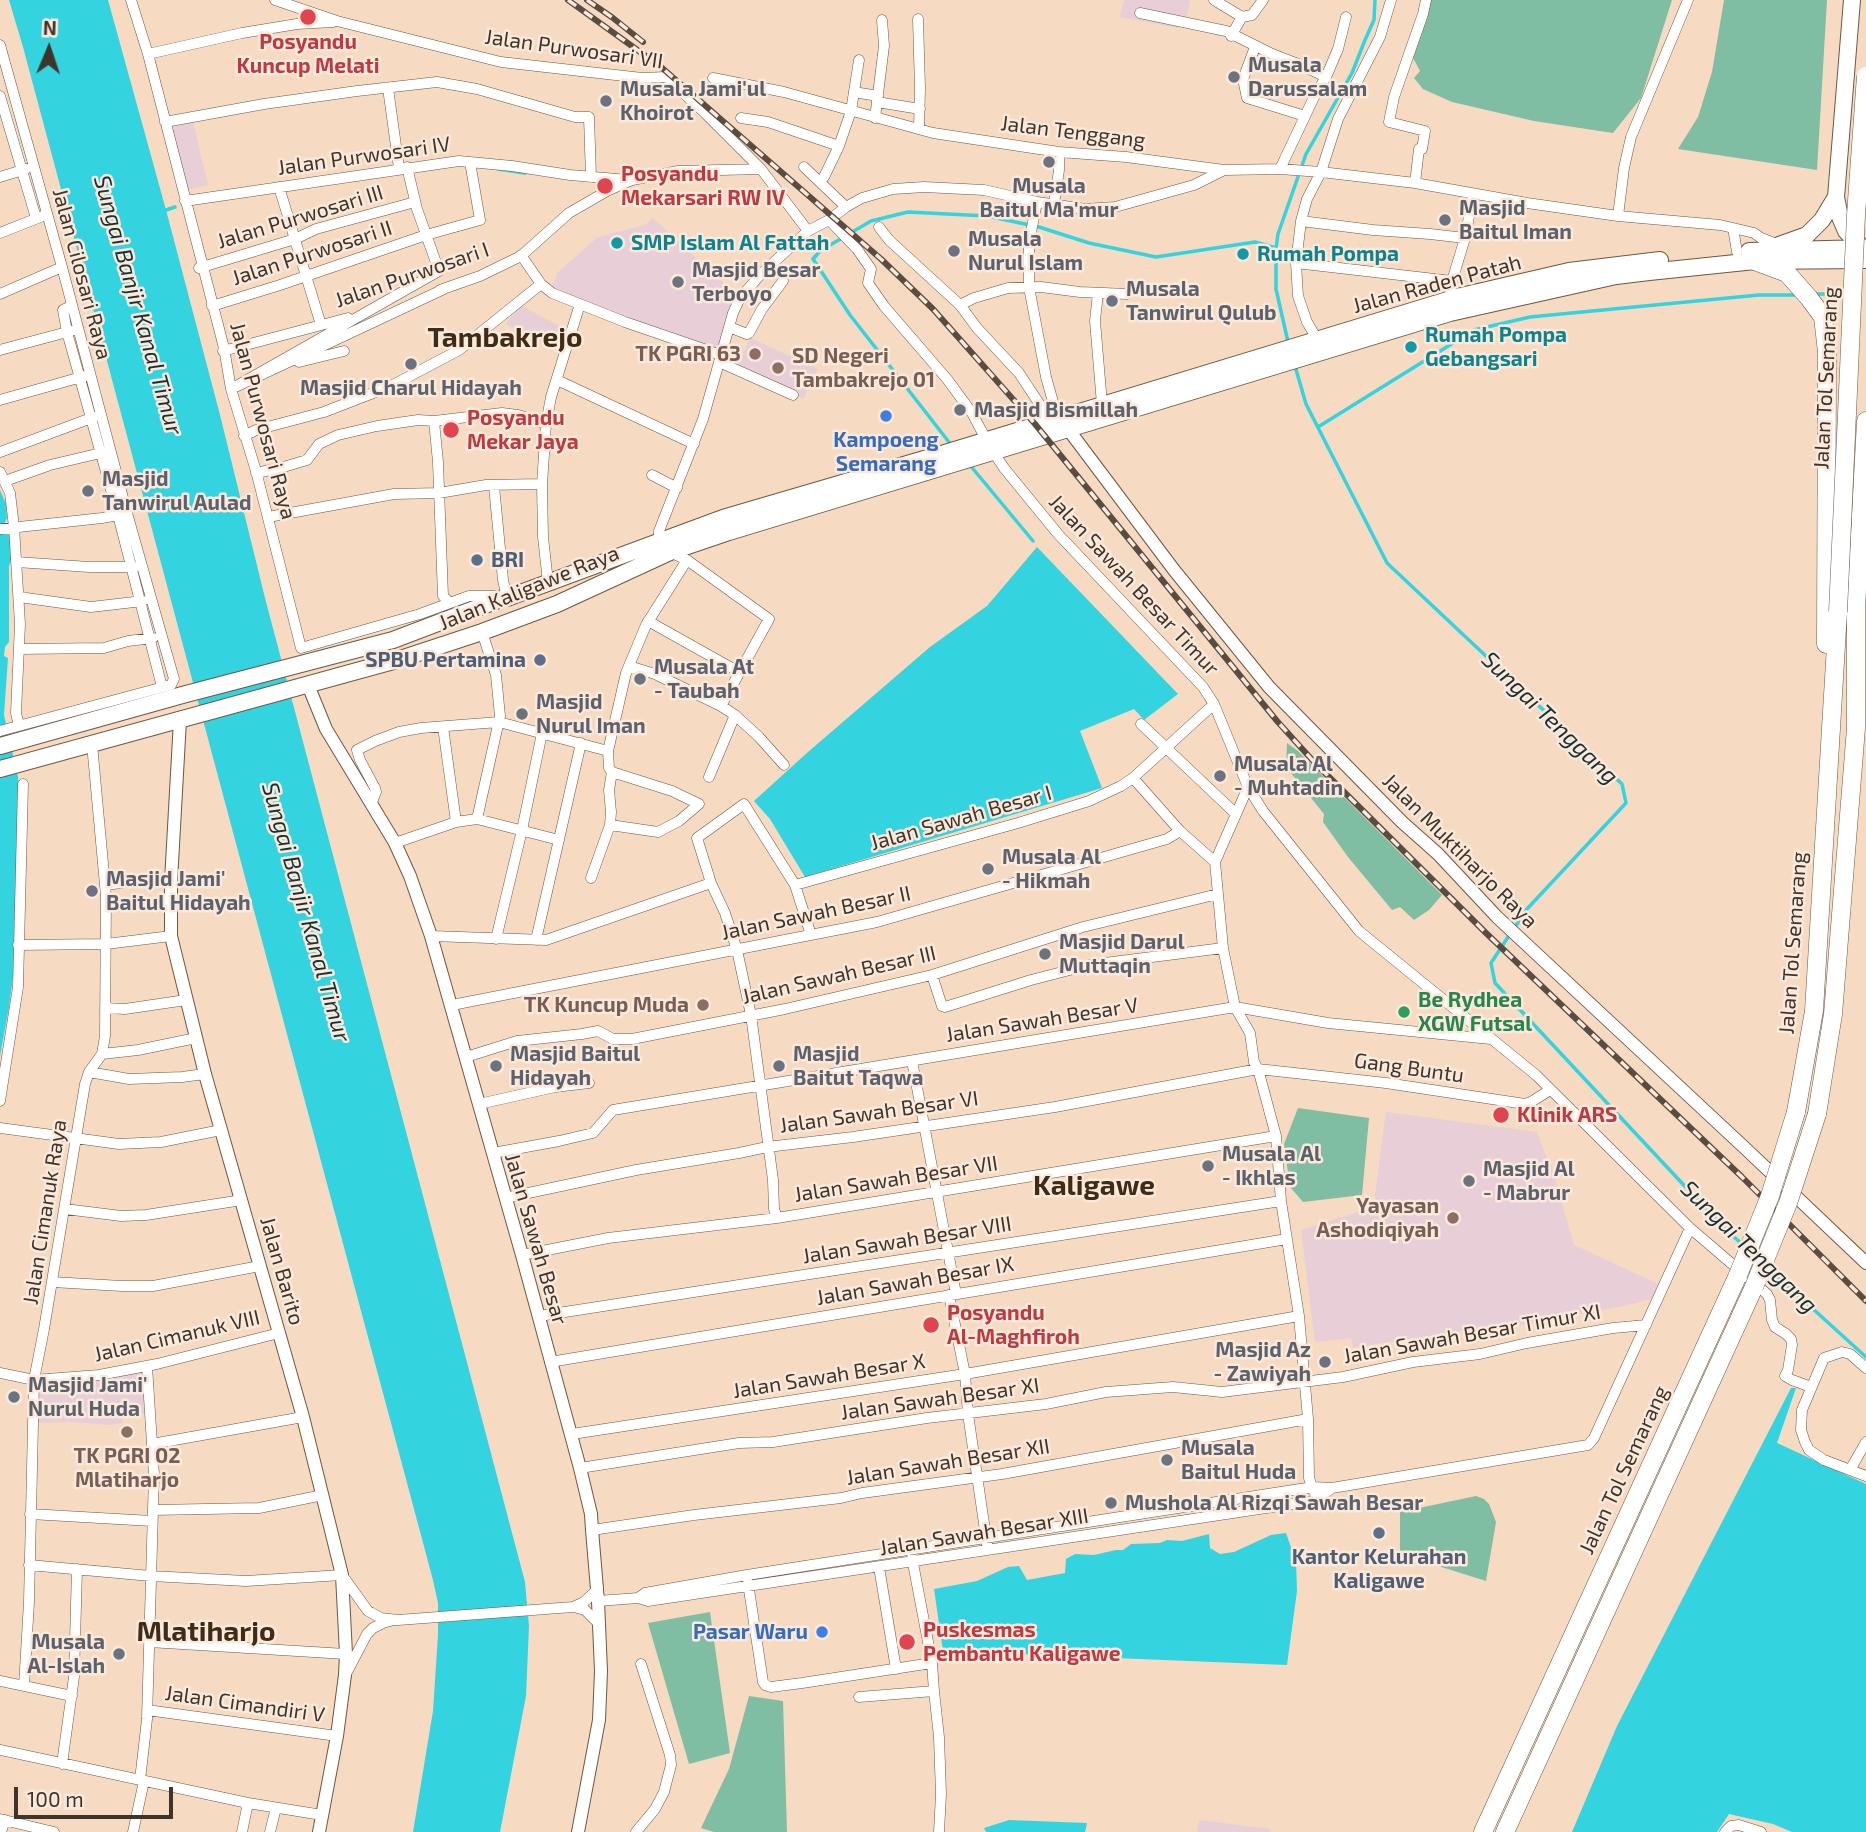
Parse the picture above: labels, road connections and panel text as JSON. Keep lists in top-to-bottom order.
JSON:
{
  "streets": {
    "highway": ["Jalan Raden Patah", "Jalan Tol Semarang", "Jalan Kaligawe Raya"],
    "street": [
      "Jalan Purwosari VII",
      "Jalan Tenggang",
      "Jalan Purwosari IV",
      "Jalan Purwosari III",
      "Jalan Purwosari II",
      "Jalan Cilosari Raya",
      "Jalan Purwosari I",
      "Jalan Purwosari Raya",
      "Jalan Sawah Besar Timur",
      "Jalan Sawah Besar I",
      "Jalan Muktiharjo Raya",
      "Jalan Sawah Besar II",
      "Jalan Sawah Besar III",
      "Jalan Sawah Besar V",
      "Gang Buntu",
      "Jalan Sawah Besar VI",
      "Jalan Sawah Besar VII",
      "Jalan Cimanuk Raya",
      "Jalan Sawah Besar",
      "Jalan Sawah Besar VIII",
      "Jalan Barito",
      "Jalan Sawah Besar IX",
      "Jalan Sawah Besar Timur XI",
      "Jalan Cimanuk VIII",
      "Jalan Sawah Besar X",
      "Jalan Sawah Besar XI",
      "Jalan Sawah Besar XII",
      "Jalan Sawah Besar XIII",
      "Jalan Cimandiri V"
    ]
  },
  "crossings": [
    ["Jalan Purwosari VII", "Jalan Purwosari I"],
    ["Jalan Purwosari IV", "Jalan Purwosari II"],
    ["Jalan Purwosari IV", "Jalan Purwosari I"],
    ["Jalan Purwosari IV", "Jalan Purwosari Raya"],
    ["Jalan Purwosari III", "Jalan Purwosari Raya"],
    ["Jalan Purwosari II", "Jalan Purwosari Raya"],
    ["Jalan Purwosari I", "Jalan Purwosari Raya"],
    ["Jalan Raden Patah", "Jalan Kaligawe Raya"],
    ["Jalan Raden Patah", "Jalan Muktiharjo Raya"],
    ["Jalan Purwosari Raya", "Jalan Kaligawe Raya"],
    ["Jalan Sawah Besar Timur", "Jalan Kaligawe Raya"],
    ["Jalan Sawah Besar Timur", "Jalan Sawah Besar I"],
    ["Jalan Sawah Besar Timur", "Jalan Sawah Besar V"],
    ["Jalan Sawah Besar Timur", "Gang Buntu"],
    ["Jalan Kaligawe Raya", "Jalan Muktiharjo Raya"],
    ["Jalan Kaligawe Raya", "Jalan Sawah Besar"],
    ["Jalan Kaligawe Raya", "Jalan Barito"],
    ["Jalan Sawah Besar II", "Jalan Sawah Besar"],
    ["Jalan Sawah Besar III", "Jalan Sawah Besar"],
    ["Jalan Sawah Besar V", "Jalan Sawah Besar"],
    ["Gang Buntu", "Jalan Sawah Besar VI"],
    ["Jalan Sawah Besar VI", "Jalan Sawah Besar"],
    ["Jalan Sawah Besar VII", "Jalan Sawah Besar"],
    ["Jalan Cimanuk Raya", "Jalan Cimanuk VIII"],
    ["Jalan Sawah Besar", "Jalan Sawah Besar VIII"],
    ["Jalan Sawah Besar", "Jalan Sawah Besar IX"],
    ["Jalan Sawah Besar", "Jalan Sawah Besar X"],
    ["Jalan Sawah Besar", "Jalan Sawah Besar XI"],
    ["Jalan Sawah Besar", "Jalan Sawah Besar XII"],
    ["Jalan Sawah Besar", "Jalan Sawah Besar XIII"],
    ["Jalan Barito", "Jalan Cimanuk VIII"],
    ["Jalan Barito", "Jalan Cimandiri V"],
    ["Jalan Sawah Besar Timur XI", "Jalan Sawah Besar XI"],
    ["Jalan Sawah Besar Timur XI", "Jalan Sawah Besar XIII"]
  ],
  "districts": ["Tambakrejo", "Kaligawe", "Mlatiharjo"],
  "water": ["Sungai Banjir Kanal Timur", "Sungai Tenggang"],
  "places": [
    "Posyandu Kuncup Melati",
    "Musala Darussalam",
    "Musala Jami'ul Khoirot",
    "Musala Baitul Ma'mur",
    "Posyandu Mekarsari RW IV",
    "Masjid Baitul Iman",
    "SMP Islam Al Fattah",
    "Musala Nurul Islam",
    "Rumah Pompa",
    "Masjid Besar Terboyo",
    "Musala Tanwirul Qulub",
    "Rumah Pompa Gebangsari",
    "TK PGRI 63",
    "Masjid Charul Hidayah",
    "SD Negeri Tambakrejo 01",
    "Masjid Bismillah",
    "Kampoeng Semarang",
    "Posyandu Mekar Jaya",
    "Masjid Tanwirul Aulad",
    "BRI",
    "SPBU Pertamina",
    "Musala At - Taubah",
    "Masjid Nurul Iman",
    "Musala Al - Muhtadin",
    "Musala Al - Hikmah",
    "Masjid Jami' Baitul Hidayah",
    "Masjid Darul Muttaqin",
    "TK Kuncup Muda",
    "Be Rydhea XGW Futsal",
    "Masjid Baitul Hidayah",
    "Masjid Baitut Taqwa",
    "Klinik ARS",
    "Musala Al - Ikhlas",
    "Masjid Al - Mabrur",
    "Yayasan Ashodiqiyah",
    "Posyandu Al-Maghfiroh",
    "Masjid Az - Zawiyah",
    "Masjid Jami' Nurul Huda",
    "TK PGRI 02 Mlatiharjo",
    "Musala Baitul Huda",
    "Mushola Al Rizqi Sawah Besar",
    "Kantor Kelurahan Kaligawe",
    "Pasar Waru",
    "Puskesmas Pembantu Kaligawe",
    "Musala Al-Islah"
  ],
  "scale_bar": "100 m",
  "north": "top"
}
